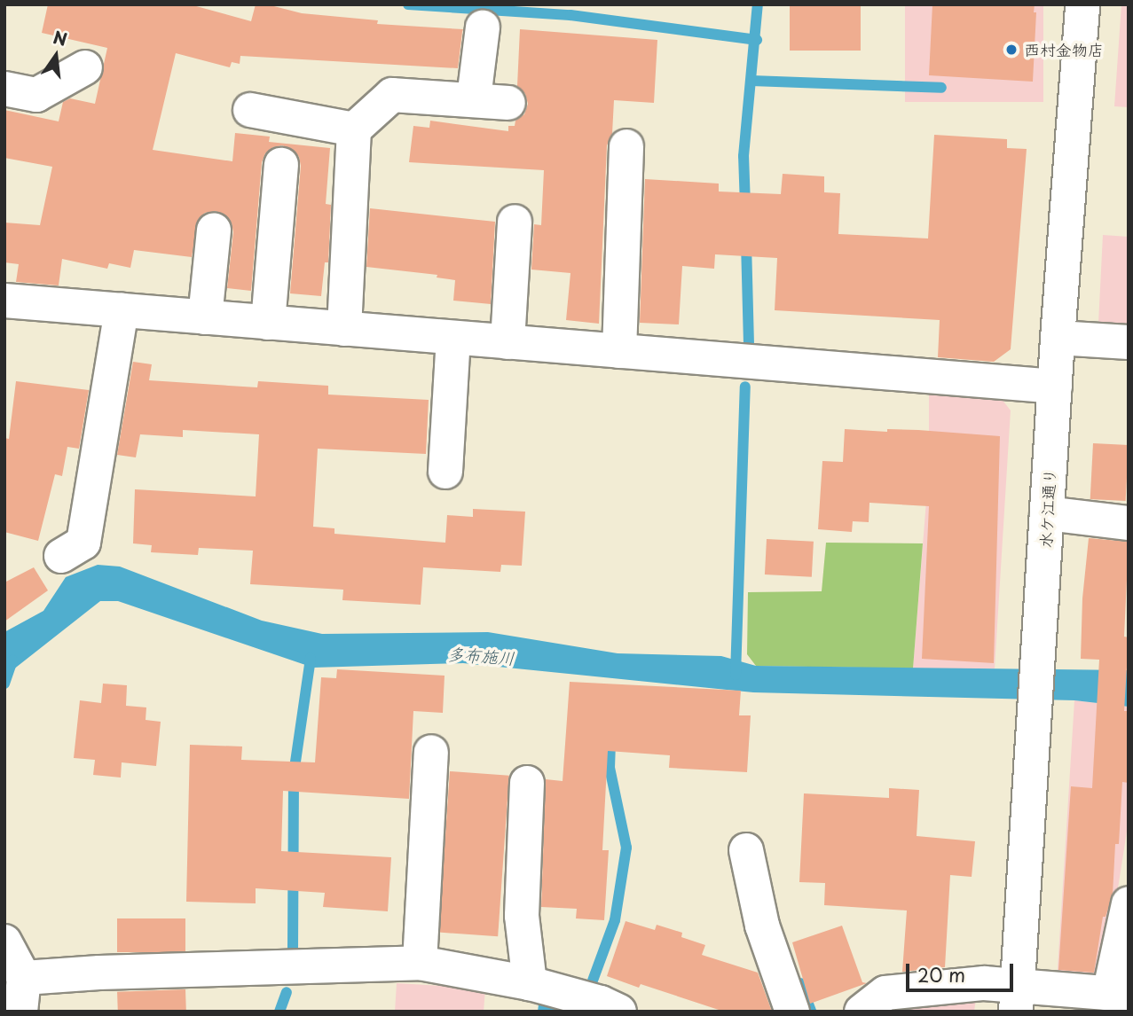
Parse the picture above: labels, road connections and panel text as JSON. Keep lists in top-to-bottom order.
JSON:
{
  "streets": {
    "street": ["水ケ江通り"]
  },
  "water": ["多布施川"],
  "places": ["西村金物店"],
  "scale_bar": "20 m",
  "north": "top"
}
